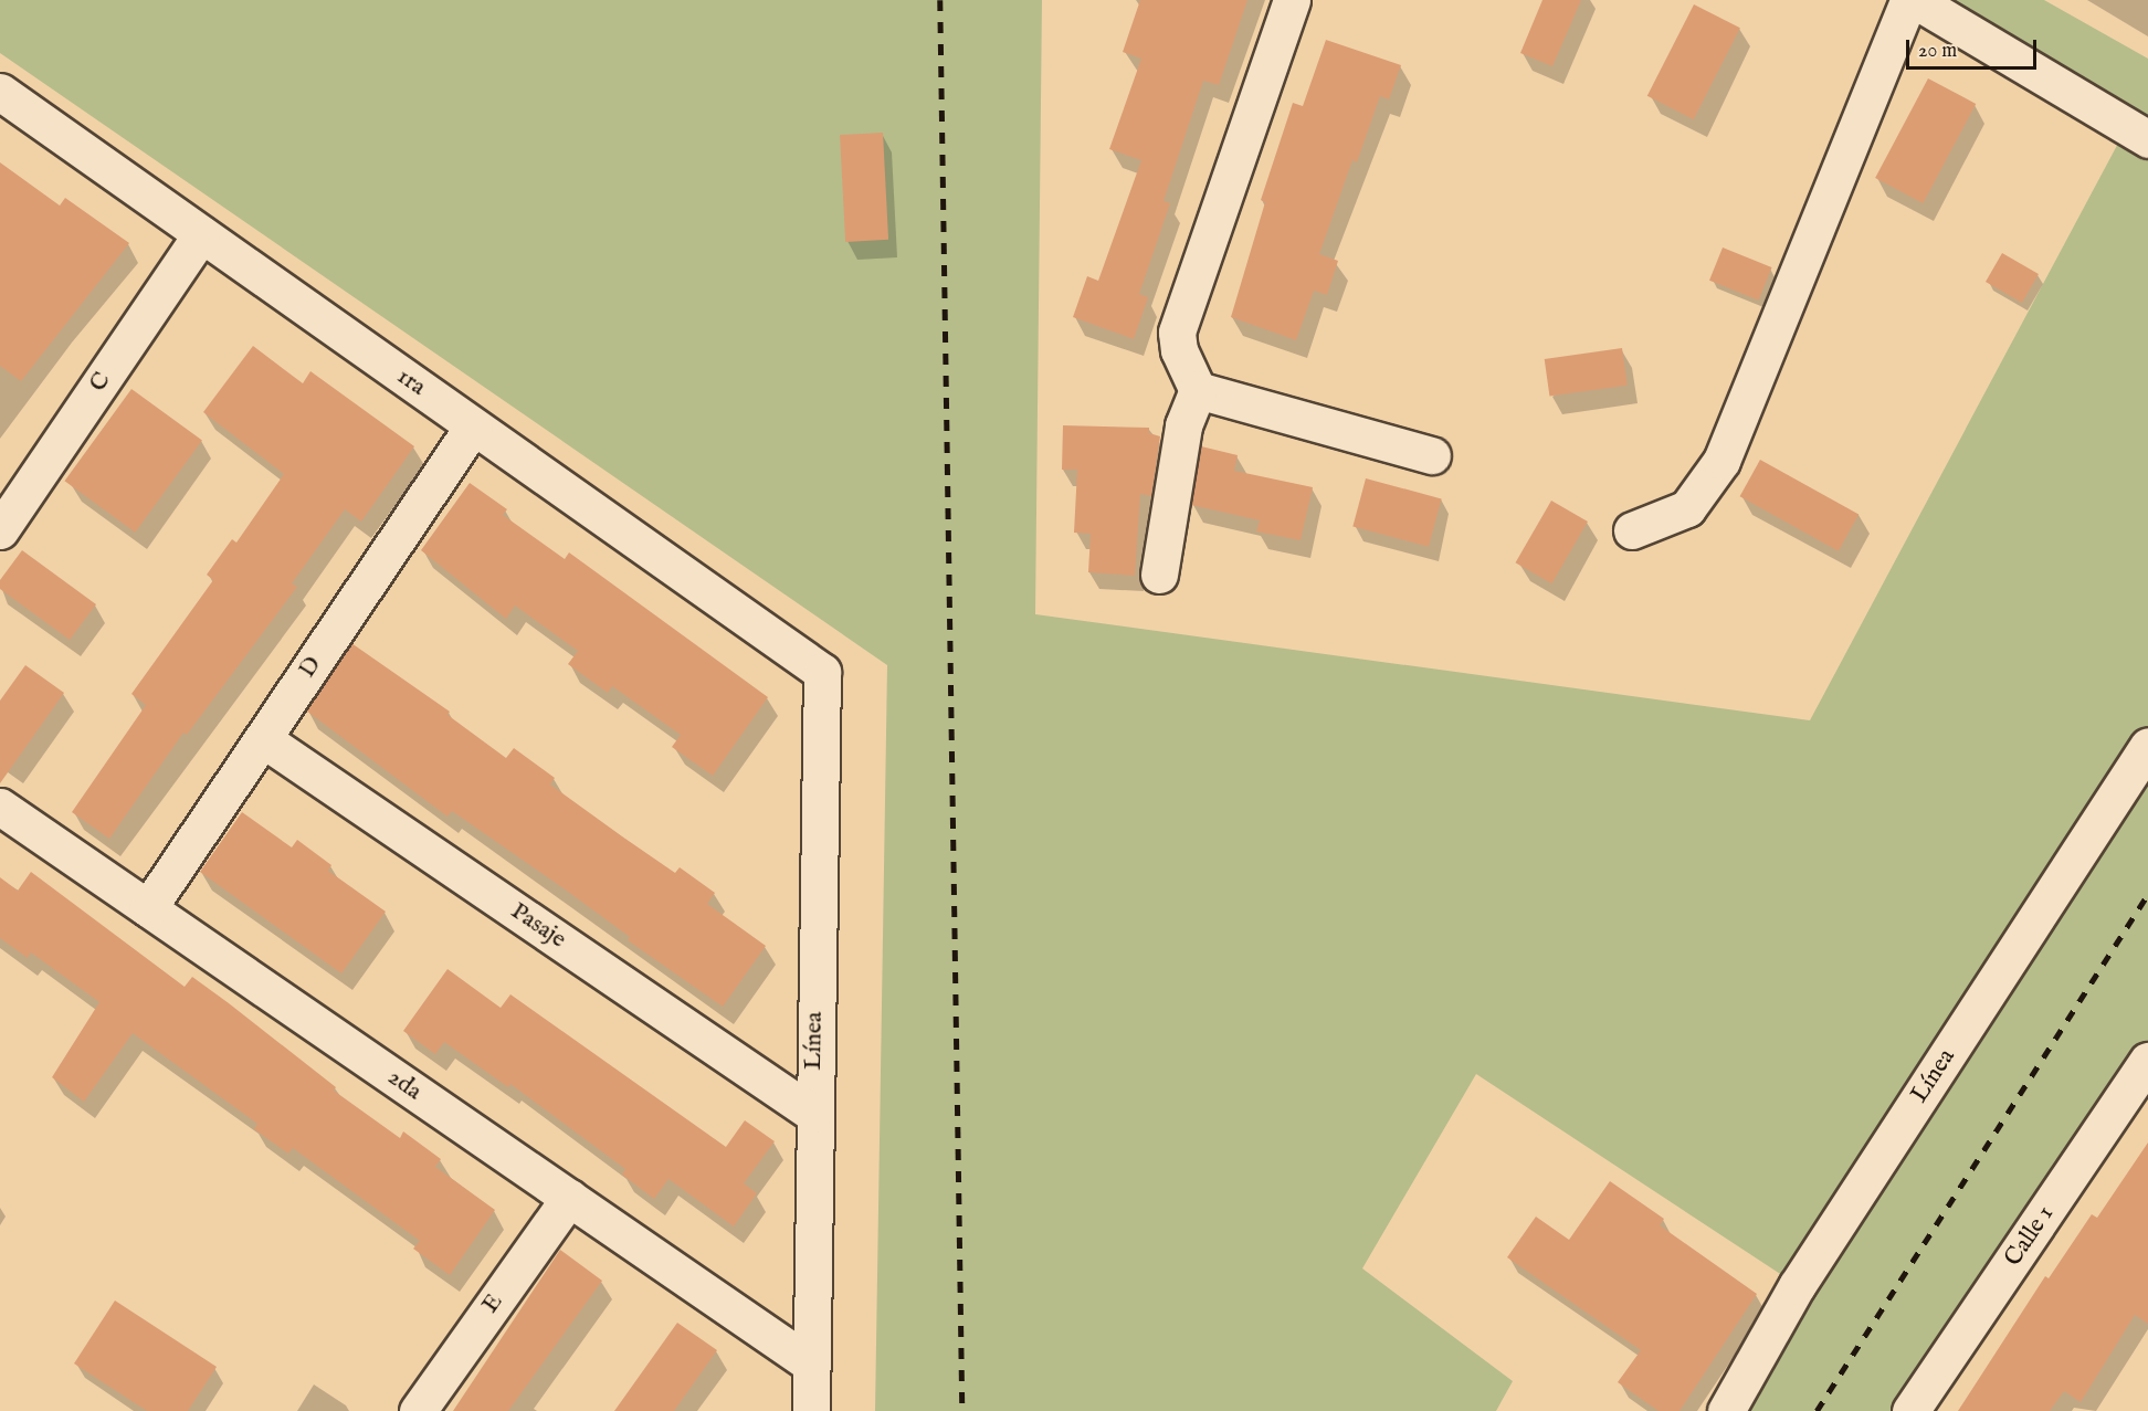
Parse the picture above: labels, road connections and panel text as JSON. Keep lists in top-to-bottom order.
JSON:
{
  "streets": {
    "street": [
      "C",
      "1ra",
      "D",
      "Pasaje",
      "Línea",
      "2da",
      "Calle 1",
      "E"
    ]
  },
  "crossings": [
    ["C", "1ra"],
    ["1ra", "D"],
    ["1ra", "Línea"],
    ["D", "Pasaje"],
    ["D", "2da"],
    ["Pasaje", "Línea"],
    ["Línea", "2da"],
    ["2da", "E"]
  ],
  "scale_bar": "20 m"
}
